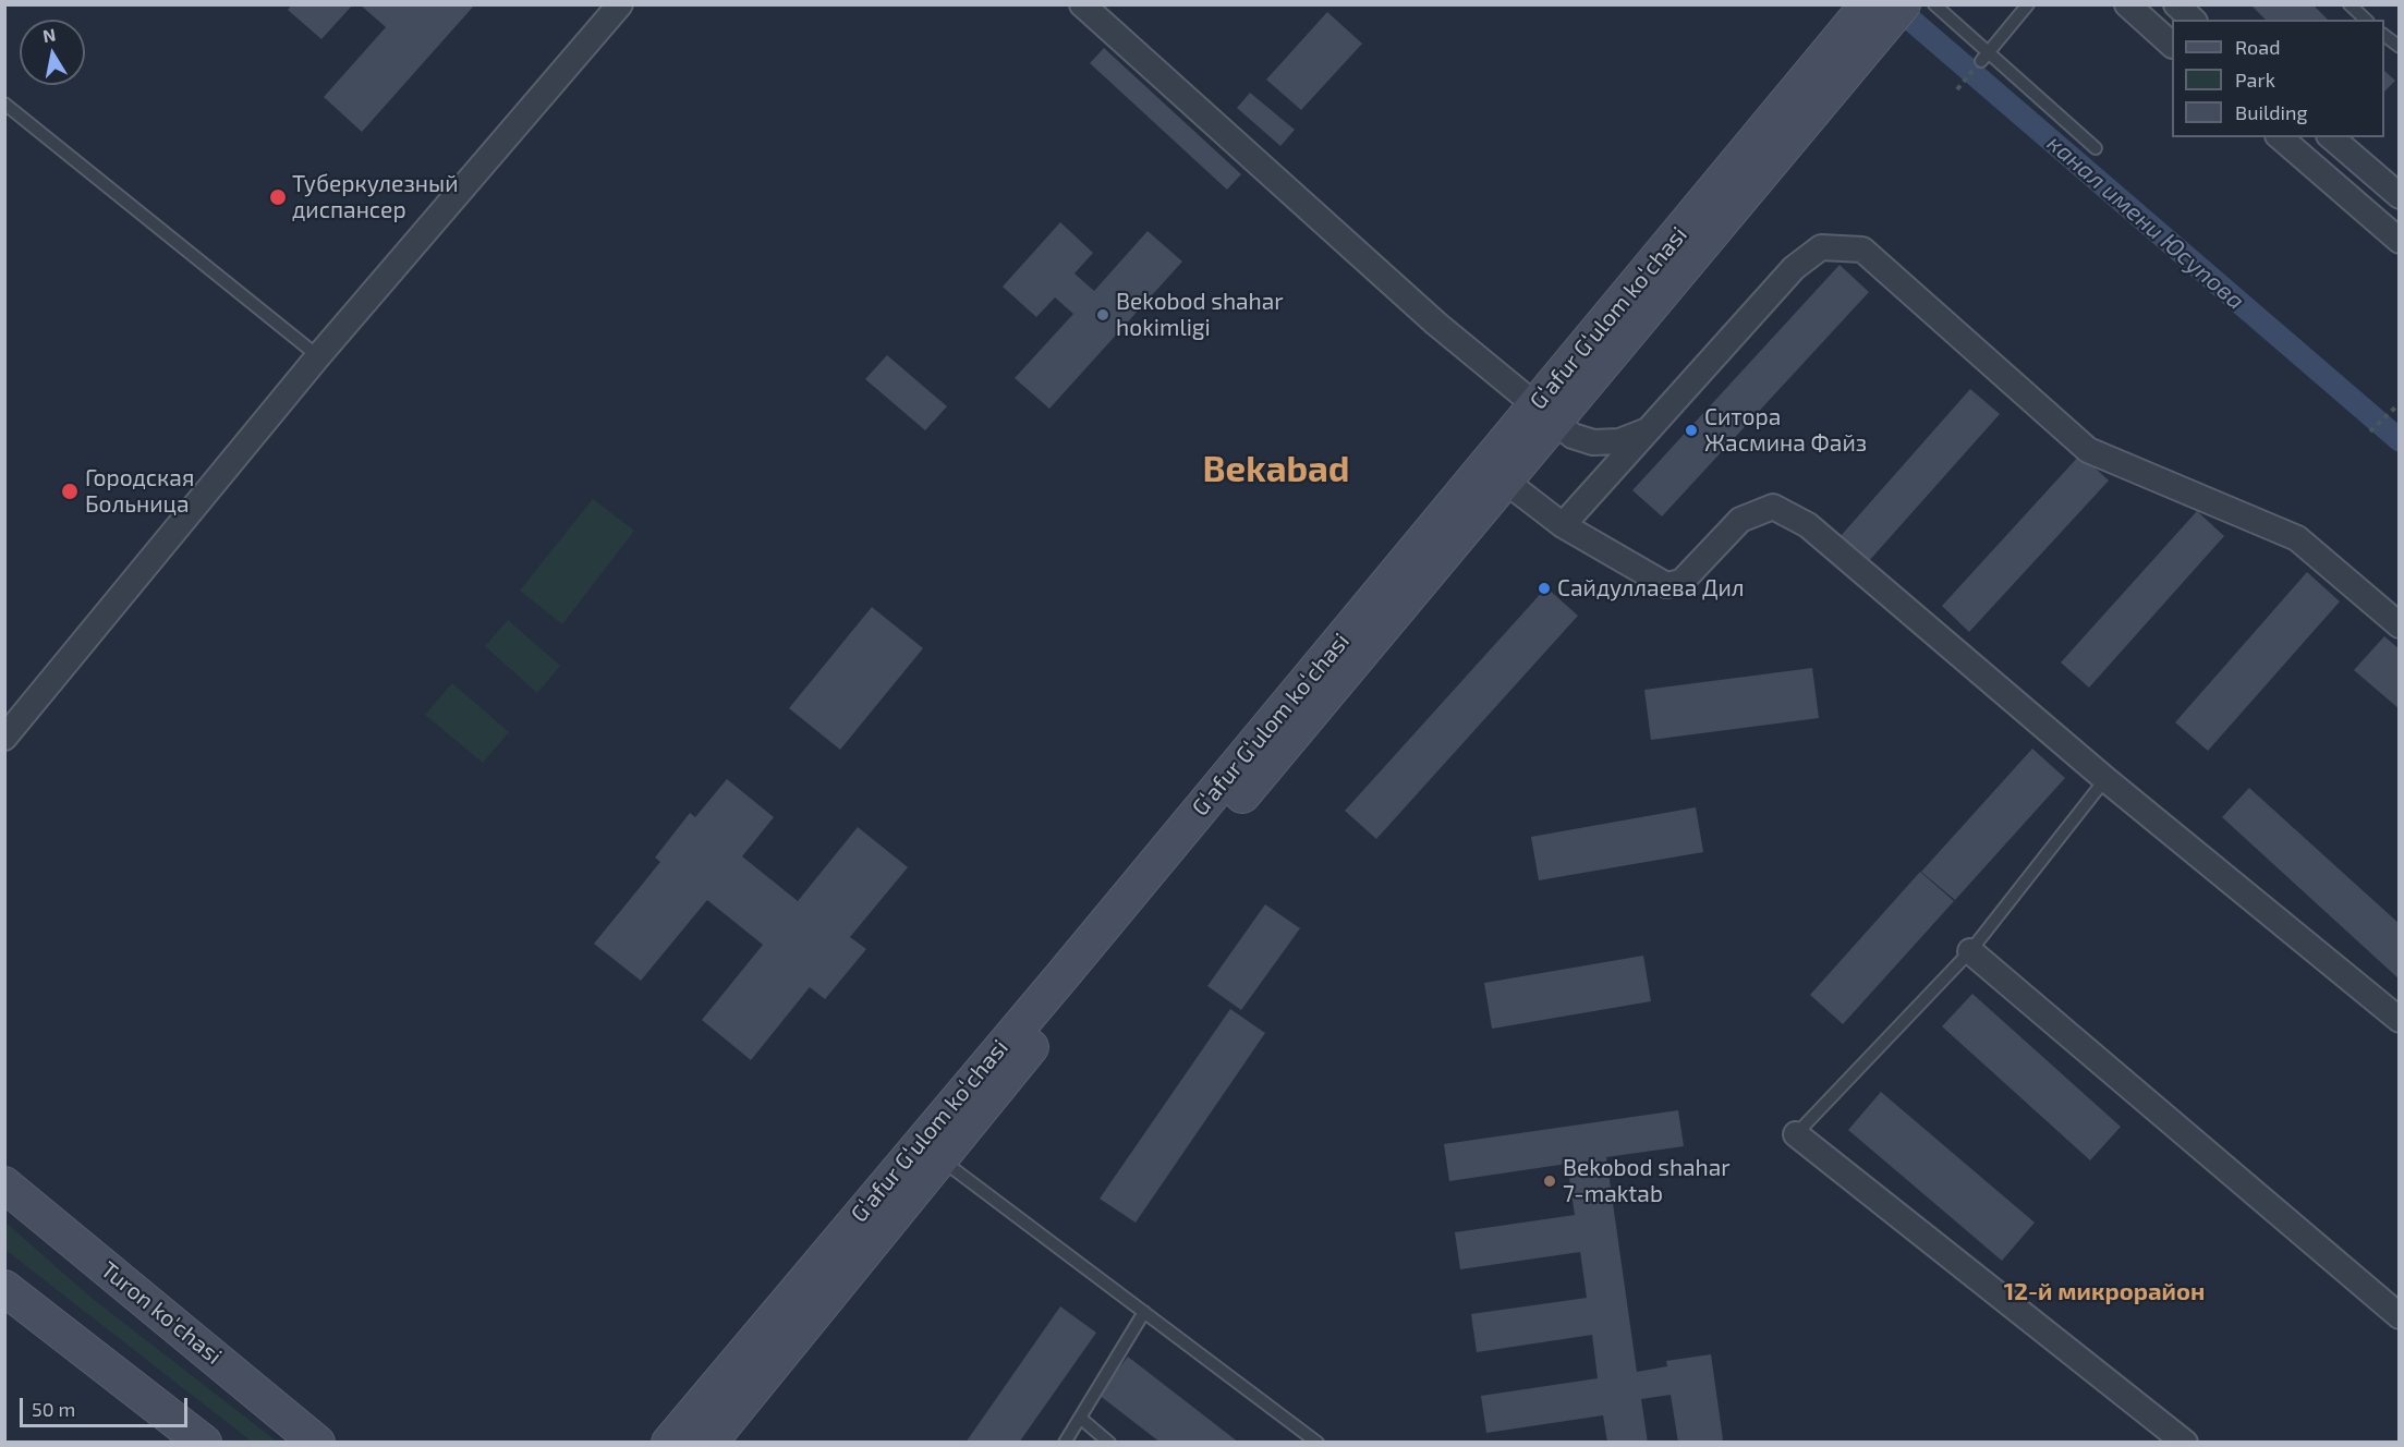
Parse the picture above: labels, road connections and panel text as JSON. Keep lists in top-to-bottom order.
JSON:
{
  "streets": {
    "main road": ["Gʻafur Gʻulom koʻchasi", "Turon ko'chasi"]
  },
  "districts": ["Bekabad", "12-й микрорайон"],
  "water": ["канал имени Юсупова"],
  "places": [
    "Туберкулезный диспансер",
    "Bekobod shahar hokimligi",
    "Ситора Жасмина Файз",
    "Городская Больница",
    "Сайдуллаева Дил",
    "Bekobod shahar 7-maktab"
  ],
  "legend": ["Road", "Park", "Building"],
  "scale_bar": "50 m",
  "north": "top"
}
